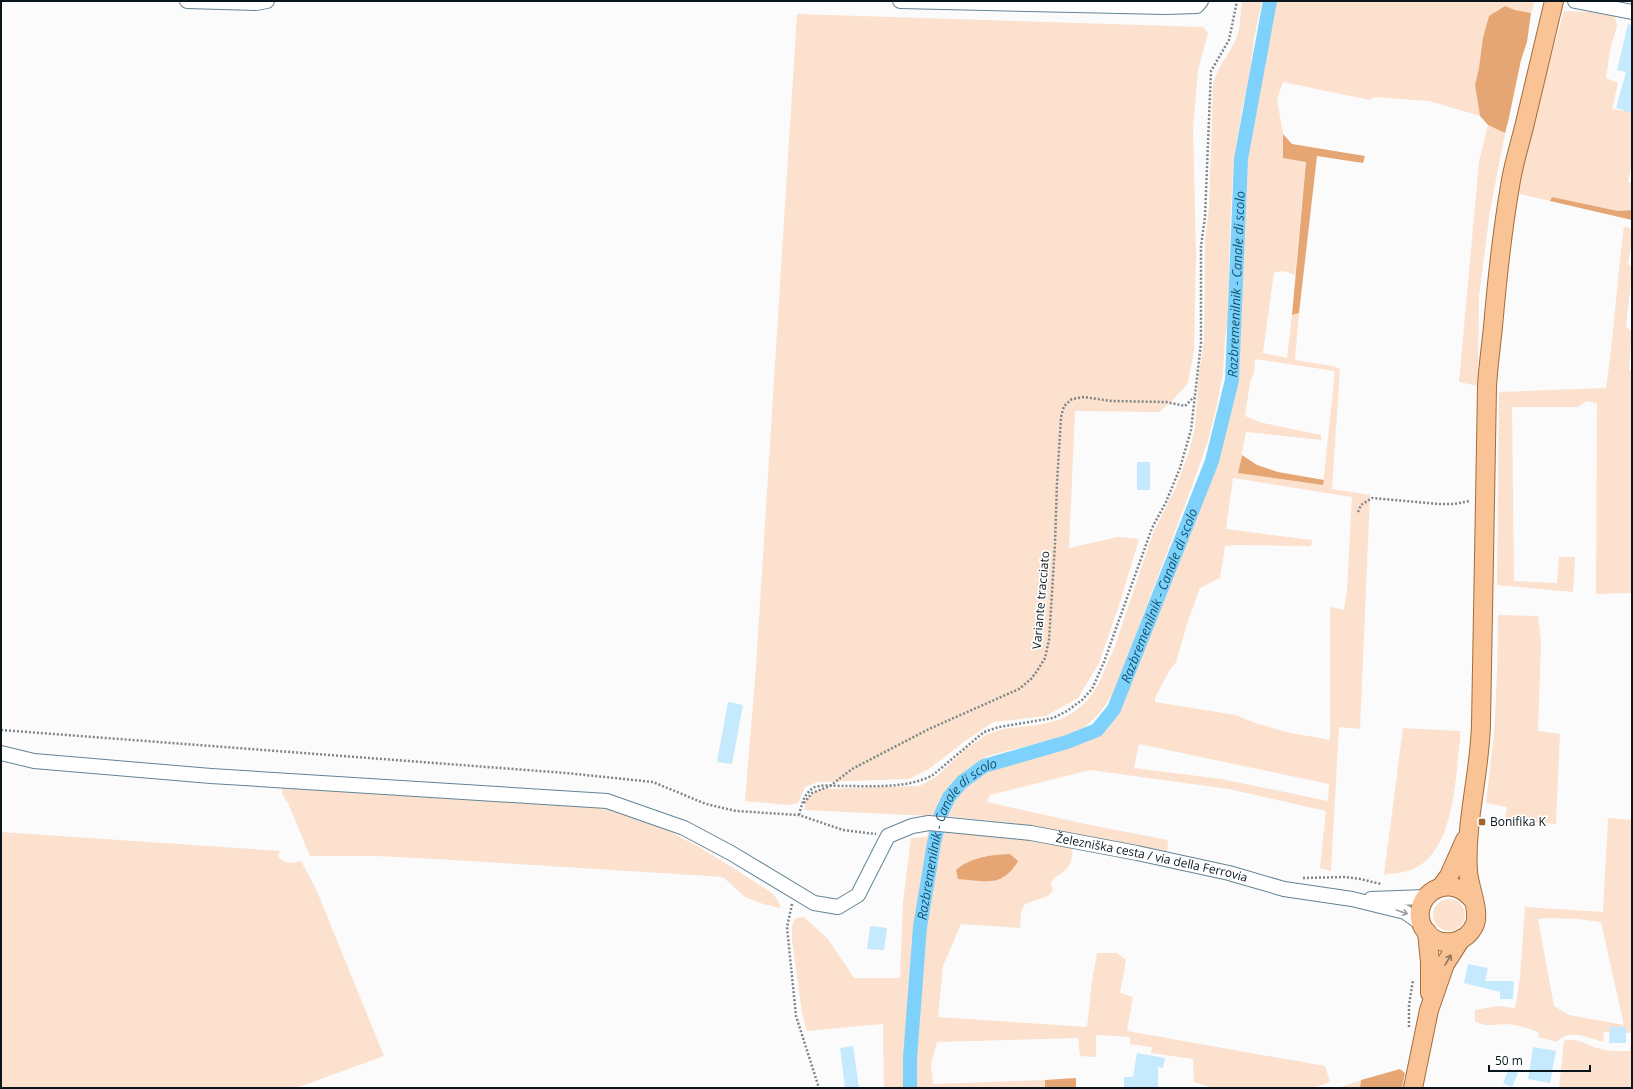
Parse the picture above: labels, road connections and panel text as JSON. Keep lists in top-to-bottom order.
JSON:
{
  "streets": {
    "street": ["Železniška cesta / via della Ferrovia"],
    "path": ["Variante tracciato"]
  },
  "water": ["Razbremenilnik - Canale di scolo"],
  "places": {
    "transit": ["Bonifika K"]
  },
  "scale_bar": "50 m"
}
